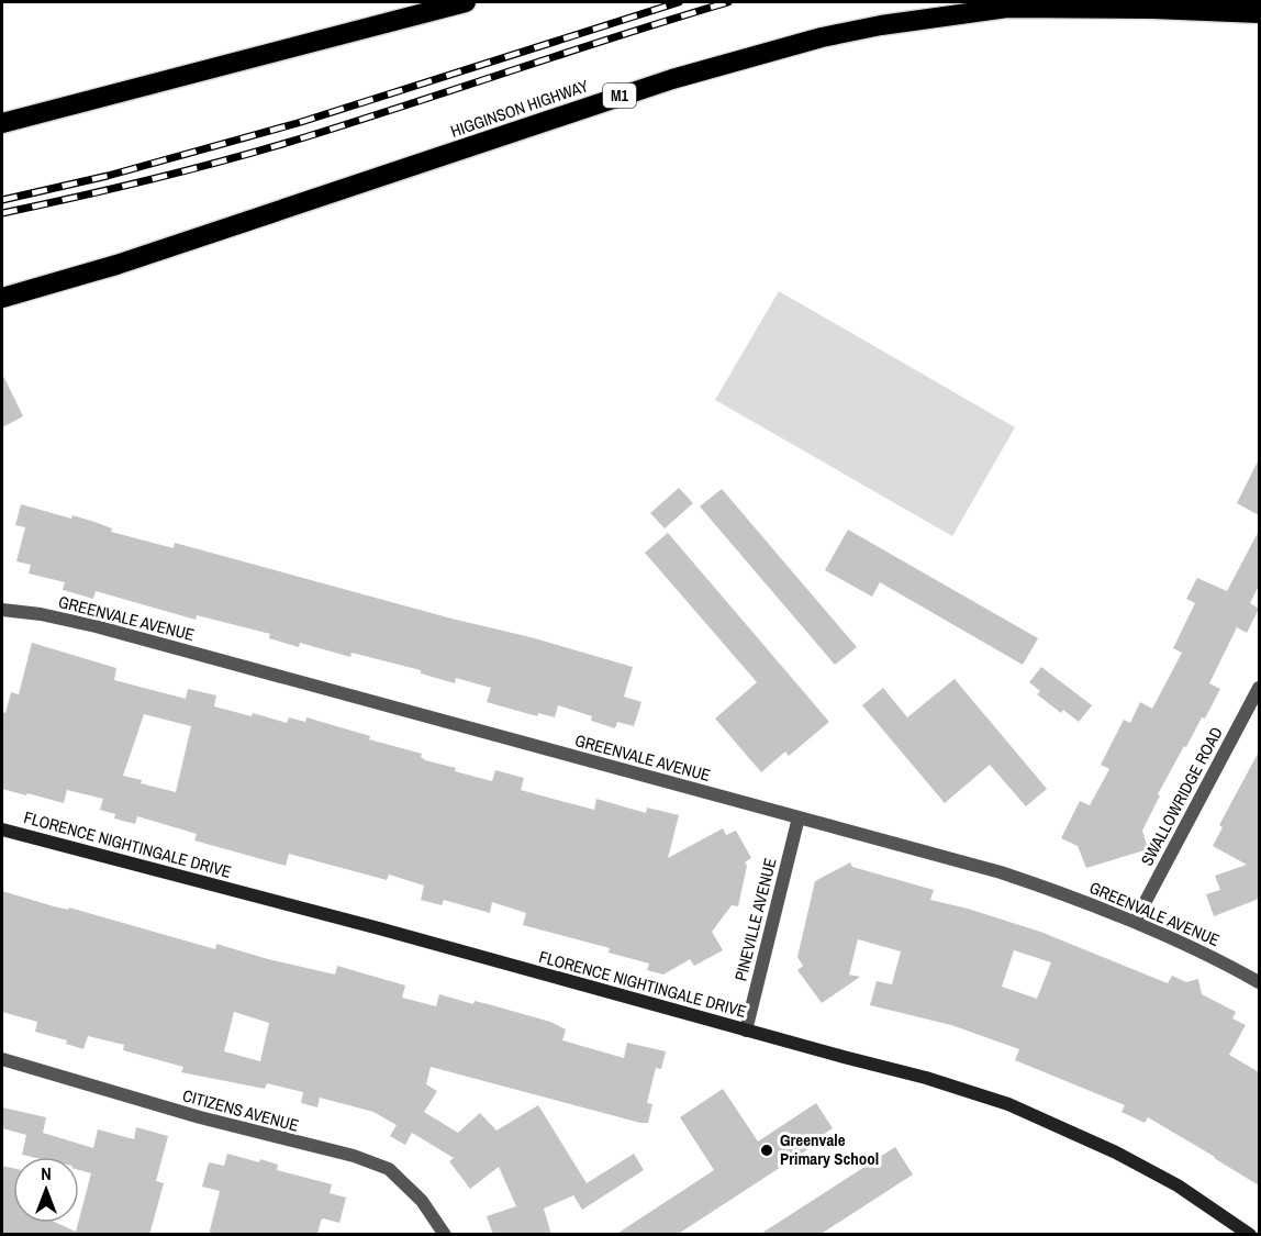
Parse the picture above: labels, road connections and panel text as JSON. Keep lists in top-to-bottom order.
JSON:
{
  "streets": {
    "highway": ["M1", "HIGGINSON HIGHWAY"],
    "street": [
      "GREENVALE AVENUE",
      "SWALLOWRIDGE ROAD",
      "FLORENCE NIGHTINGALE DRIVE",
      "PINEVILLE AVENUE",
      "CITIZENS AVENUE"
    ]
  },
  "crossings": [
    ["GREENVALE AVENUE", "SWALLOWRIDGE ROAD"],
    ["GREENVALE AVENUE", "PINEVILLE AVENUE"],
    ["FLORENCE NIGHTINGALE DRIVE", "PINEVILLE AVENUE"]
  ],
  "places": ["Greenvale Primary School"],
  "north": "top"
}
